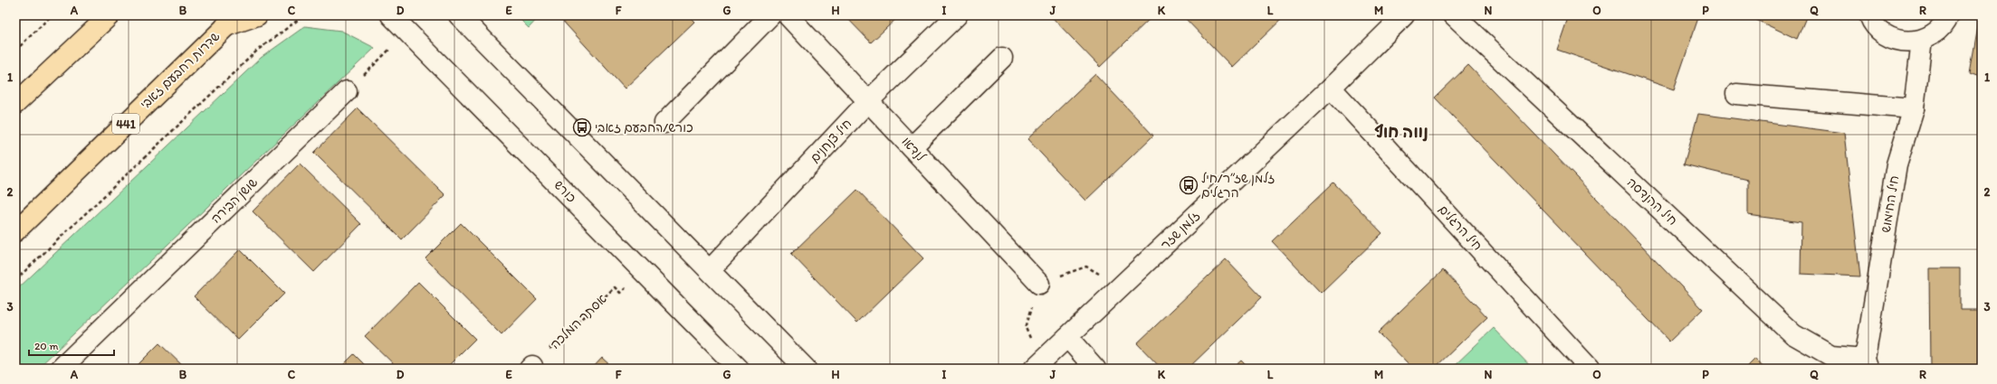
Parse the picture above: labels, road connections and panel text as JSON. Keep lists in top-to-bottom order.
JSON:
{
  "streets": {
    "main road": ["שדרות רחבעם זאבי", "441"],
    "street": [
      "חיל צנחנים",
      "לנדאו",
      "כורש",
      "שושן הבירה",
      "חיל ההנדסה",
      "חיל החימוש",
      "חיל הרגלים",
      "זלמן שזר"
    ],
    "path": ["אסתר המלכה"]
  },
  "crossings": [
    ["חיל צנחנים", "לנדאו"],
    ["כורש", "אסתר המלכה"],
    ["חיל ההנדסה", "חיל החימוש"],
    ["חיל הרגלים", "זלמן שזר"]
  ],
  "districts": ["נווה חוף"],
  "places": {
    "bus stop": ["כורש/רחבעם זאבי", "זלמן שז״ר/חיל הרגלים"]
  },
  "scale_bar": "20 m",
  "grid": {
    "columns": [
      "A",
      "B",
      "C",
      "D",
      "E",
      "F",
      "G",
      "H",
      "I",
      "J",
      "K",
      "L",
      "M",
      "N",
      "O",
      "P",
      "Q",
      "R"
    ],
    "rows": ["1", "2", "3"]
  }
}
